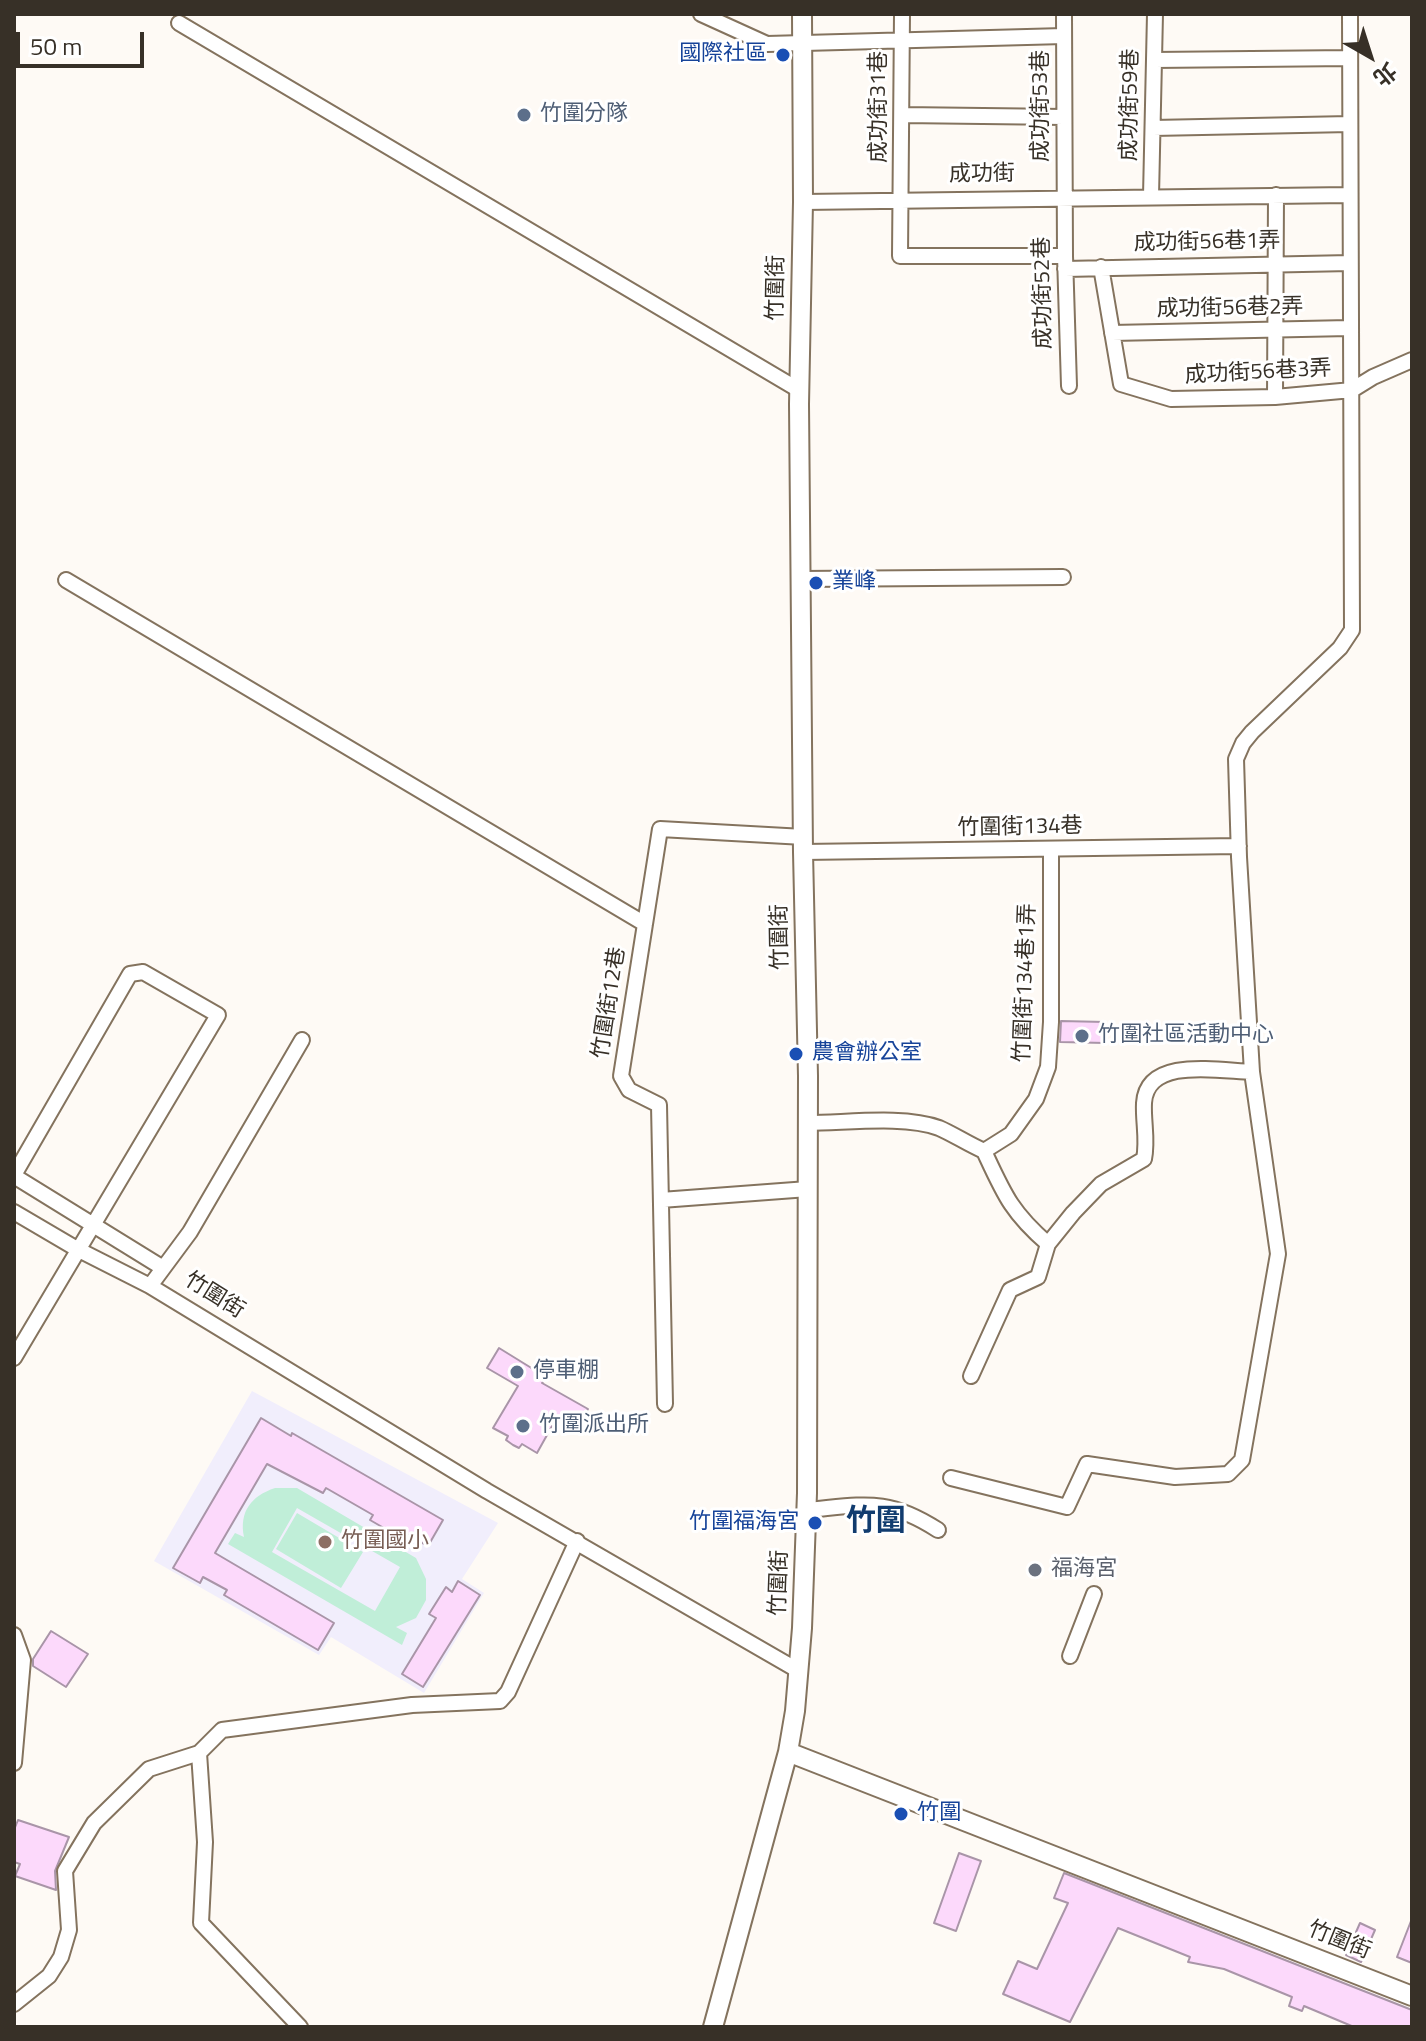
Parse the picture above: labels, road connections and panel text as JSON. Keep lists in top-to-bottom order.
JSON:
{
  "streets": {
    "street": [
      "成功街59巷",
      "成功街53巷",
      "成功街31巷",
      "成功街",
      "成功街56巷1弄",
      "竹圍街",
      "成功街52巷",
      "成功街56巷2弄",
      "成功街56巷3弄",
      "竹圍街134巷",
      "竹圍街134巷1弄",
      "竹圍街12巷"
    ]
  },
  "crossings": [
    ["成功街59巷", "成功街"],
    ["成功街53巷", "成功街"],
    ["成功街53巷", "成功街52巷"],
    ["成功街31巷", "成功街"],
    ["成功街31巷", "成功街56巷1弄"],
    ["成功街31巷", "成功街52巷"],
    ["成功街", "竹圍街"],
    ["成功街", "成功街52巷"],
    ["成功街56巷1弄", "成功街52巷"],
    ["竹圍街", "竹圍街134巷"],
    ["竹圍街", "竹圍街12巷"],
    ["成功街56巷2弄", "成功街56巷3弄"],
    ["竹圍街134巷", "竹圍街134巷1弄"],
    ["竹圍街134巷", "竹圍街12巷"]
  ],
  "districts": ["竹圍"],
  "places": [
    "國際社區",
    "竹圍分隊",
    "業峰",
    "竹圍社區活動中心",
    "農會辦公室",
    "停車棚",
    "竹圍派出所",
    "竹圍福海宮",
    "竹圍國小",
    "福海宮",
    "竹圍"
  ],
  "scale_bar": "50 m",
  "north": "bottom right"
}
